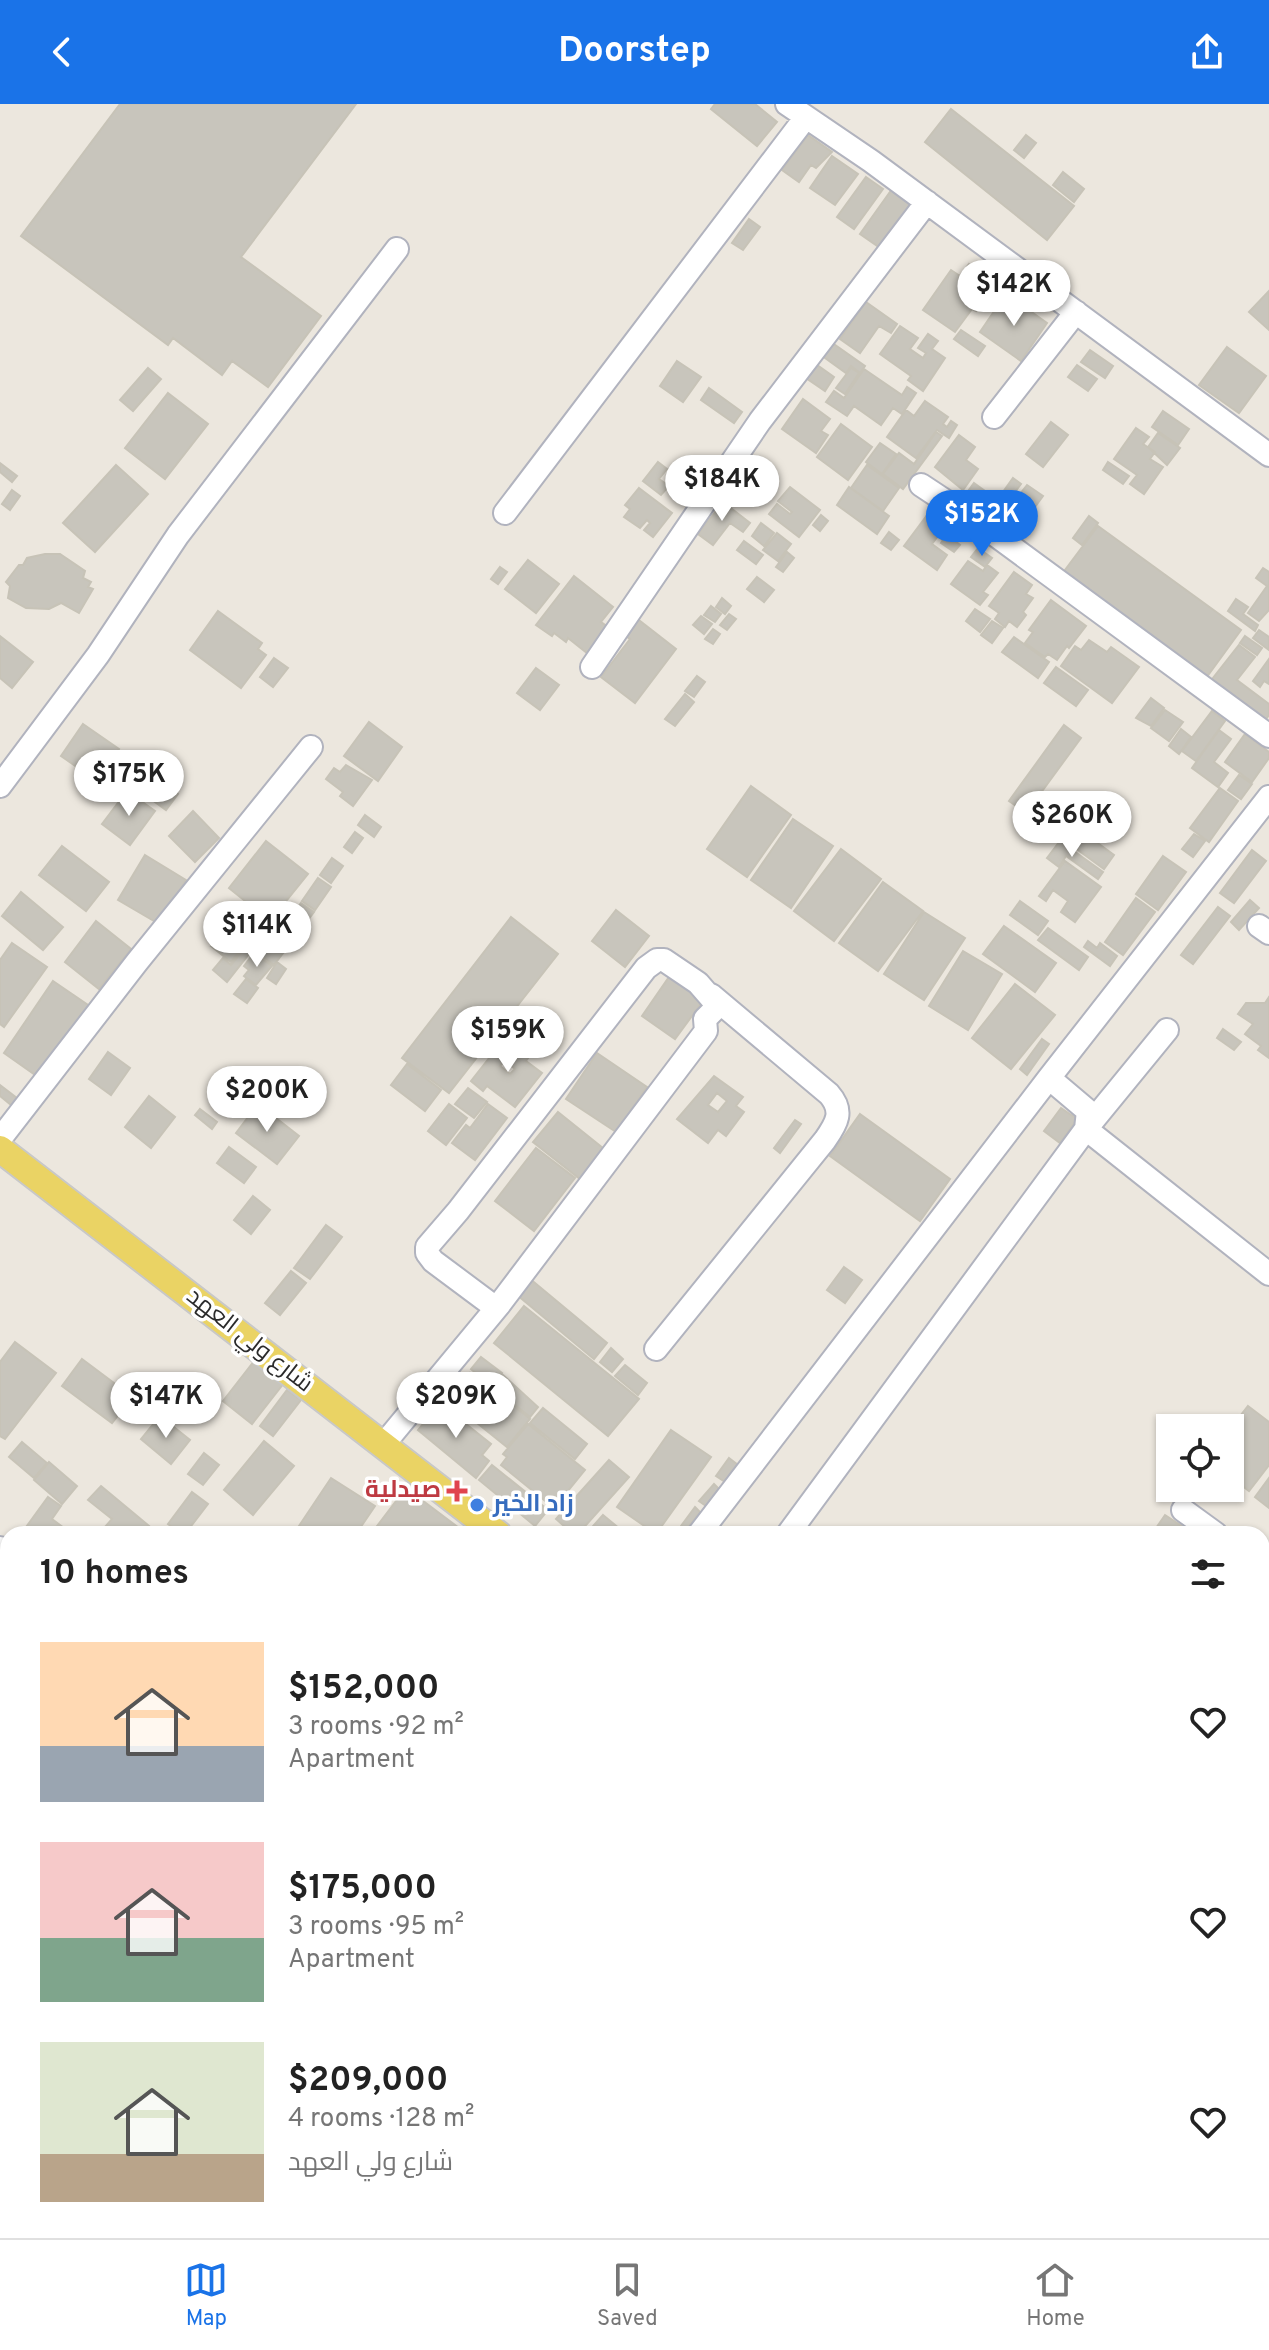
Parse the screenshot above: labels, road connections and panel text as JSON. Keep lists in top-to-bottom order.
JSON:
{
  "streets": {
    "main road": ["شارع ولي العهد"]
  },
  "places": {
    "health": ["صيدلية"],
    "other": ["زاد الخير"]
  },
  "page": {
    "header": "Doorstep",
    "price": [
      "$142K",
      "$184K",
      "$152K",
      "$175K",
      "$260K",
      "$114K",
      "$159K",
      "$200K",
      "$147K",
      "$209K"
    ],
    "heading": "10 homes",
    "list": [
      {
        "name": "$152,000",
        "note": "3 rooms · 92 m² · Apartment"
      },
      {
        "name": "$175,000",
        "note": "3 rooms · 95 m² · Apartment"
      },
      {
        "name": "$209,000",
        "note": "4 rooms · 128 m² · شارع ولي العهد"
      }
    ],
    "tabs": ["Map", "Saved", "Home"]
  }
}
